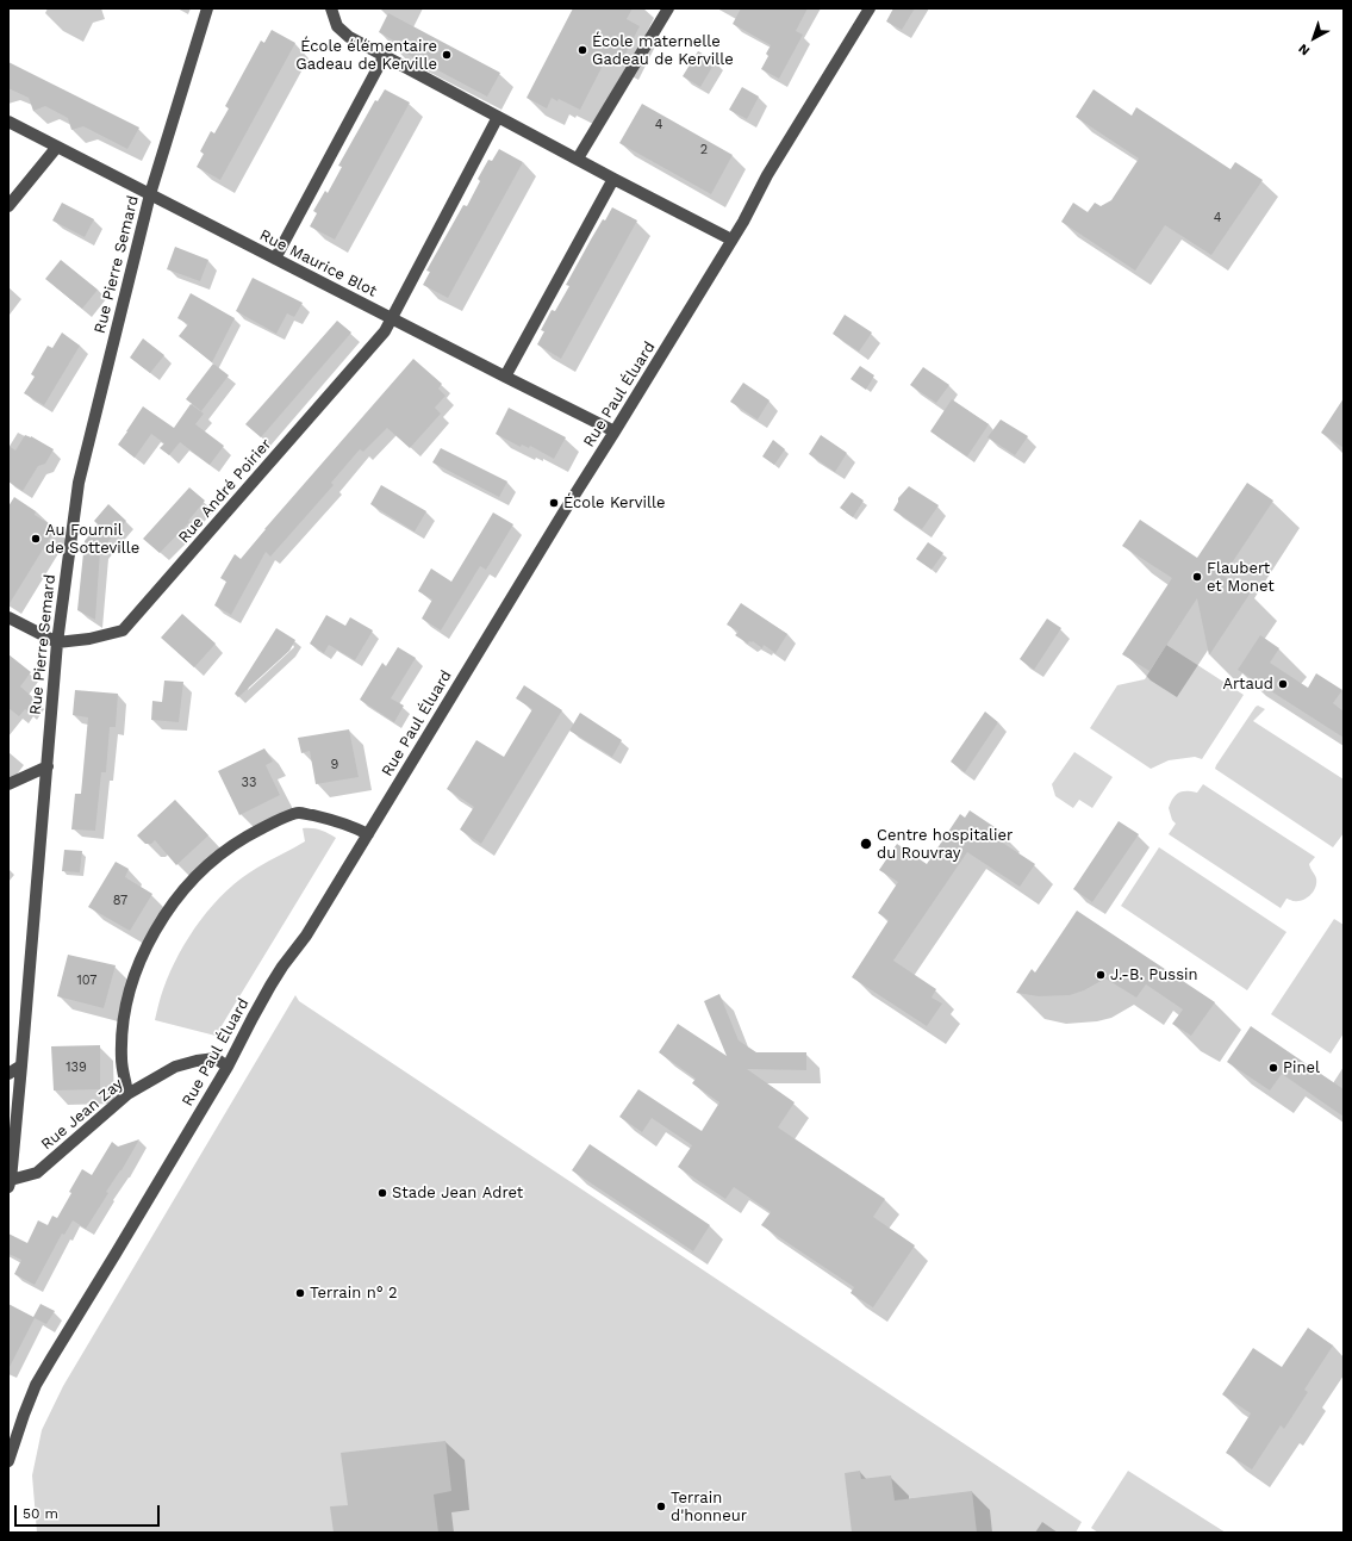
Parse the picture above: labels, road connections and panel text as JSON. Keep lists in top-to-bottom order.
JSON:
{
  "streets": {
    "street": [
      "Rue Maurice Blot",
      "Rue Pierre Semard",
      "Rue Paul Éluard",
      "Rue André Poirier",
      "Rue Jean Zay"
    ]
  },
  "crossings": [
    ["Rue Maurice Blot", "Rue Pierre Semard"],
    ["Rue Maurice Blot", "Rue Paul Éluard"],
    ["Rue Maurice Blot", "Rue André Poirier"],
    ["Rue Pierre Semard", "Rue André Poirier"],
    ["Rue Pierre Semard", "Rue Jean Zay"],
    ["Rue Paul Éluard", "Rue Jean Zay"]
  ],
  "places": [
    "École maternelle Gadeau de Kerville",
    "École élémentaire Gadeau de Kerville",
    "École Kerville",
    "Au Fournil de Sotteville",
    "Flaubert et Monet",
    "Artaud",
    "Centre hospitalier du Rouvray",
    "J.-B. Pussin",
    "Pinel",
    "Stade Jean Adret",
    "Terrain n° 2",
    "Terrain d'honneur"
  ],
  "house_numbers": [
    "4",
    "2",
    "4",
    "9",
    "33",
    "87",
    "107",
    "139"
  ],
  "scale_bar": "50 m",
  "north": "bottom left"
}
